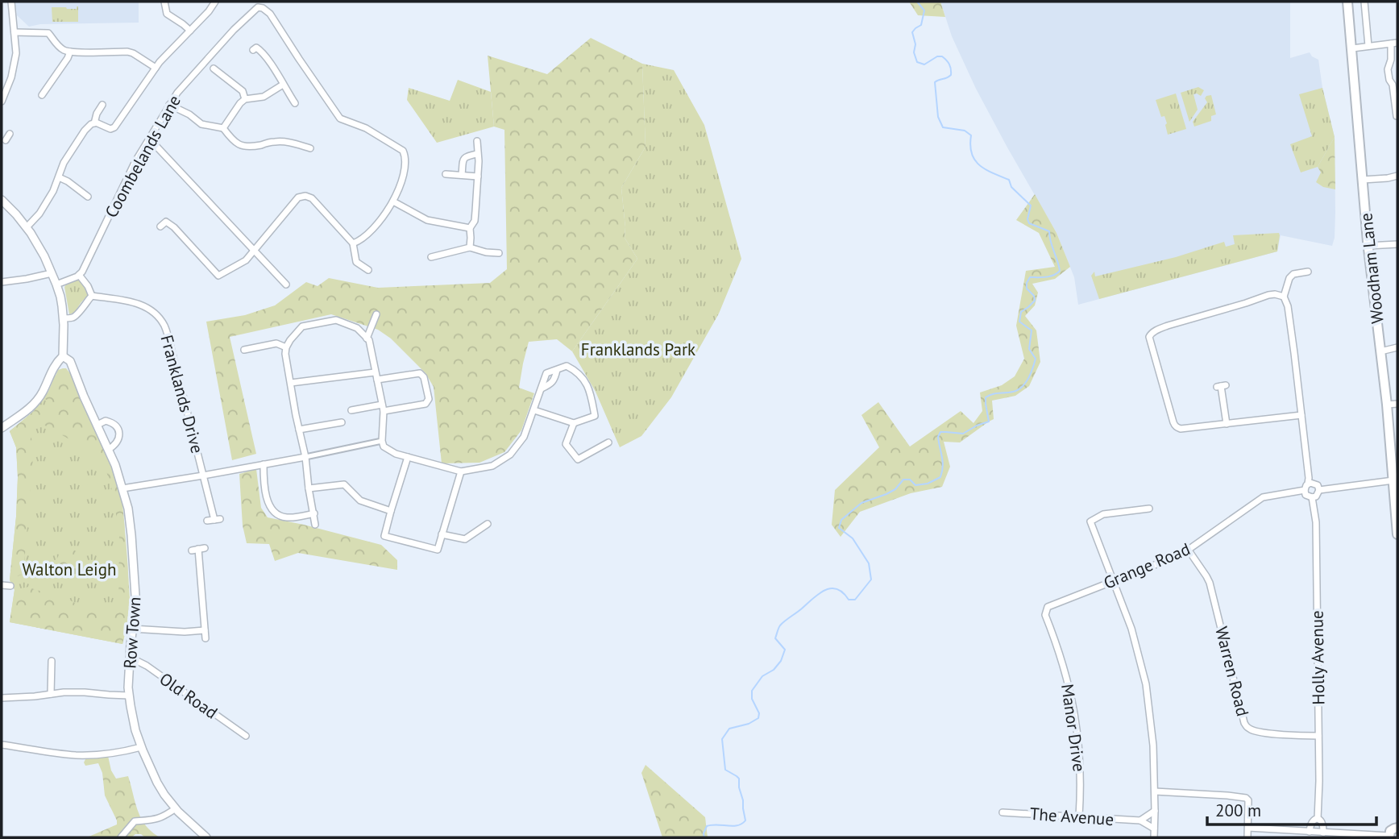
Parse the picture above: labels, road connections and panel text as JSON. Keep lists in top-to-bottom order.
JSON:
{
  "streets": {
    "main road": ["Woodham Lane"],
    "street": [
      "Coombelands Lane",
      "Franklands Drive",
      "Grange Road",
      "Row Town",
      "Holly Avenue",
      "Warren Road",
      "Old Road",
      "Manor Drive",
      "The Avenue"
    ]
  },
  "crossings": [
    ["Franklands Drive", "Row Town"],
    ["Grange Road", "Holly Avenue"],
    ["Grange Road", "Warren Road"],
    ["Grange Road", "Manor Drive"],
    ["Row Town", "Old Road"],
    ["Holly Avenue", "Warren Road"],
    ["Manor Drive", "The Avenue"]
  ],
  "parks": ["Franklands Park", "Walton Leigh"],
  "scale_bar": "200 m"
}
